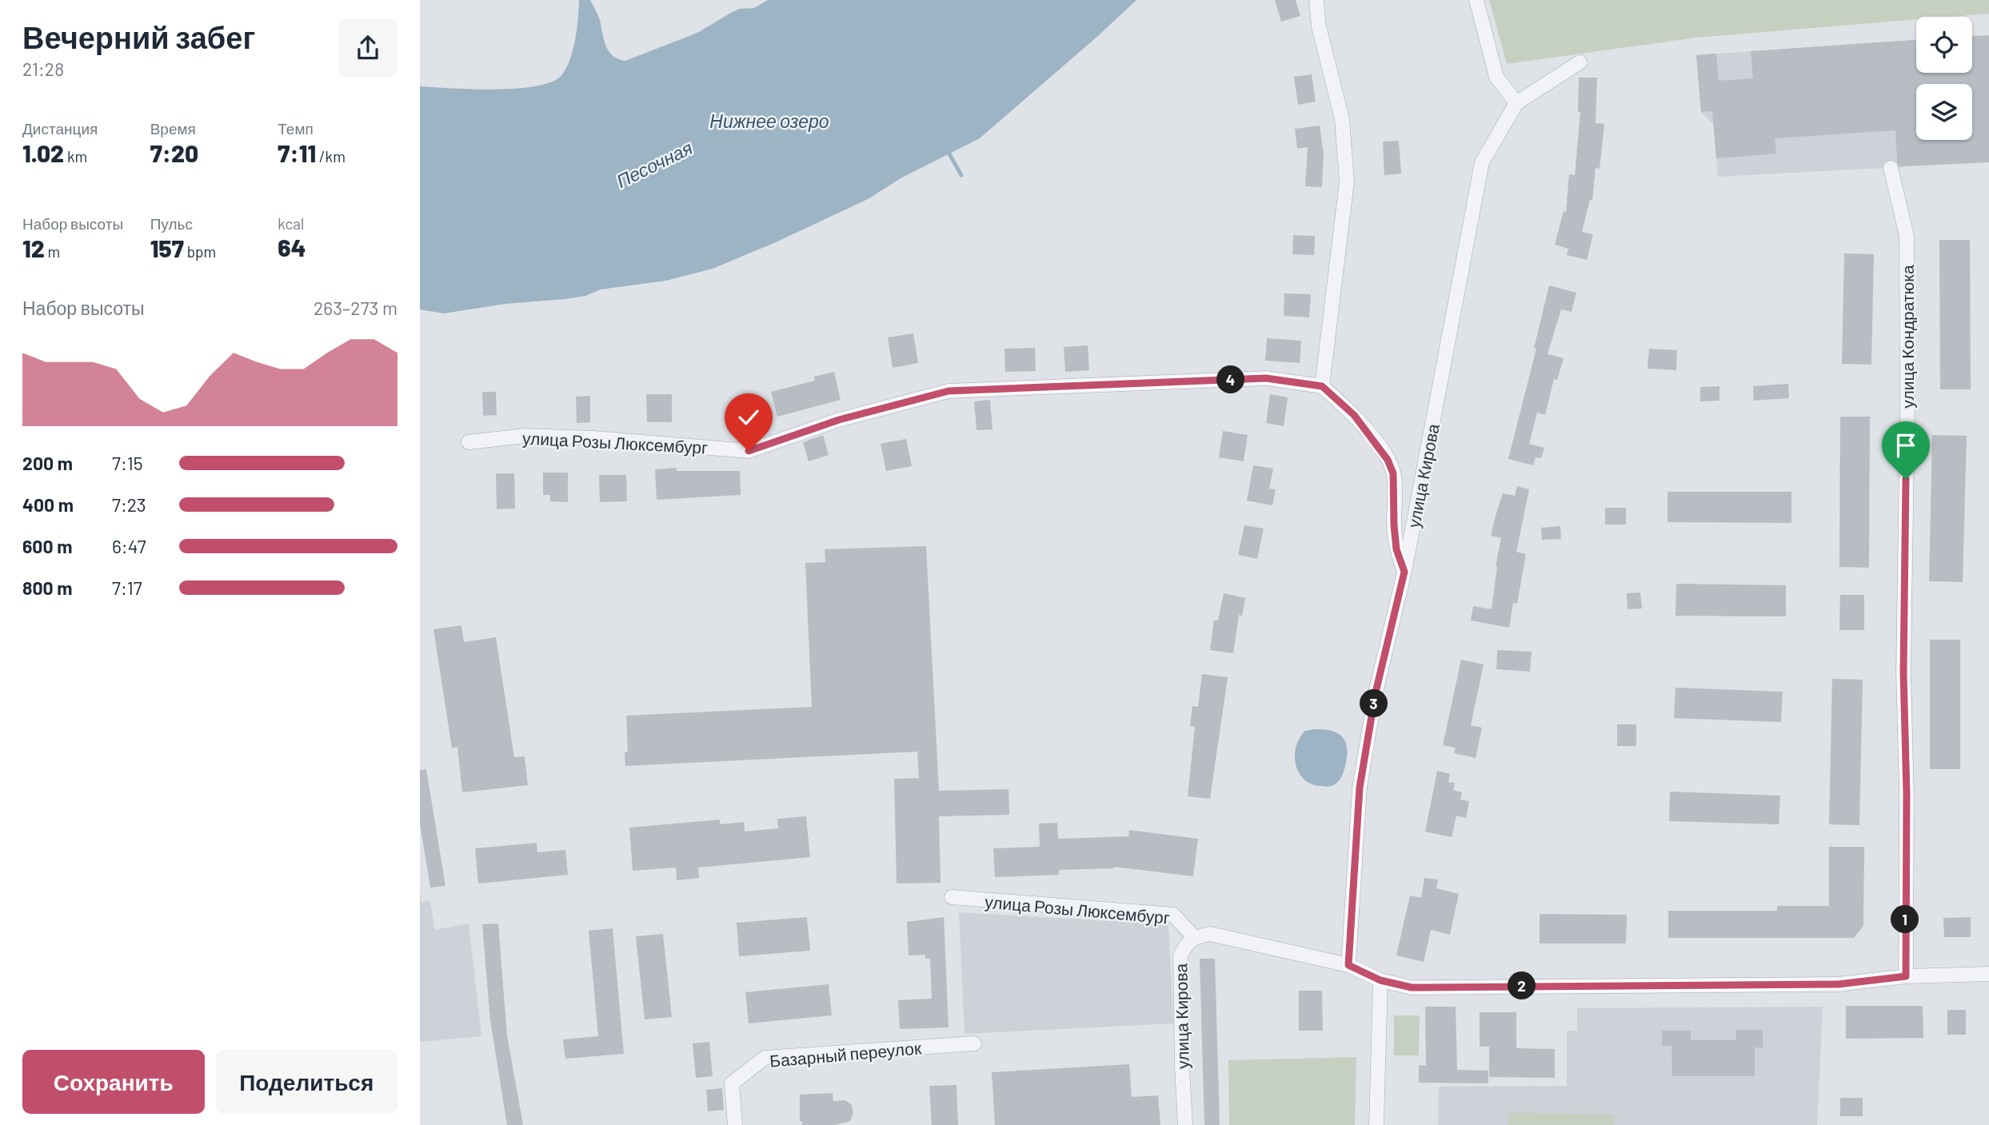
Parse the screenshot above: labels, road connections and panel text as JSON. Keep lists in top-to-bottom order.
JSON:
{
  "streets": {
    "street": [
      "улица Кондратюка",
      "улица Розы Люксембург",
      "улица Кирова",
      "Базарный переулок"
    ]
  },
  "crossings": [
    ["улица Розы Люксембург", "улица Кирова"]
  ],
  "water": ["Нижнее озеро", "Песочная"],
  "page": {
    "heading": ["Вечерний забег", "21:28"],
    "stats": [
      ["Дистанция", "1.02 km"],
      ["Время", "7:20"],
      ["Темп", "7:11 /km"],
      ["Набор высоты", "12 m"],
      ["Пульс", "157 bpm"],
      ["kcal", "64"]
    ],
    "chart": ["Набор высоты", "263–273 m"],
    "pins": [
      "4",
      "3",
      "1",
      "2"
    ],
    "list": [
      {
        "name": "200 m",
        "note": "7:15"
      },
      {
        "name": "400 m",
        "note": "7:23"
      },
      {
        "name": "600 m",
        "note": "6:47"
      },
      {
        "name": "800 m",
        "note": "7:17"
      }
    ],
    "buttons": ["Сохранить", "Поделиться"]
  }
}
